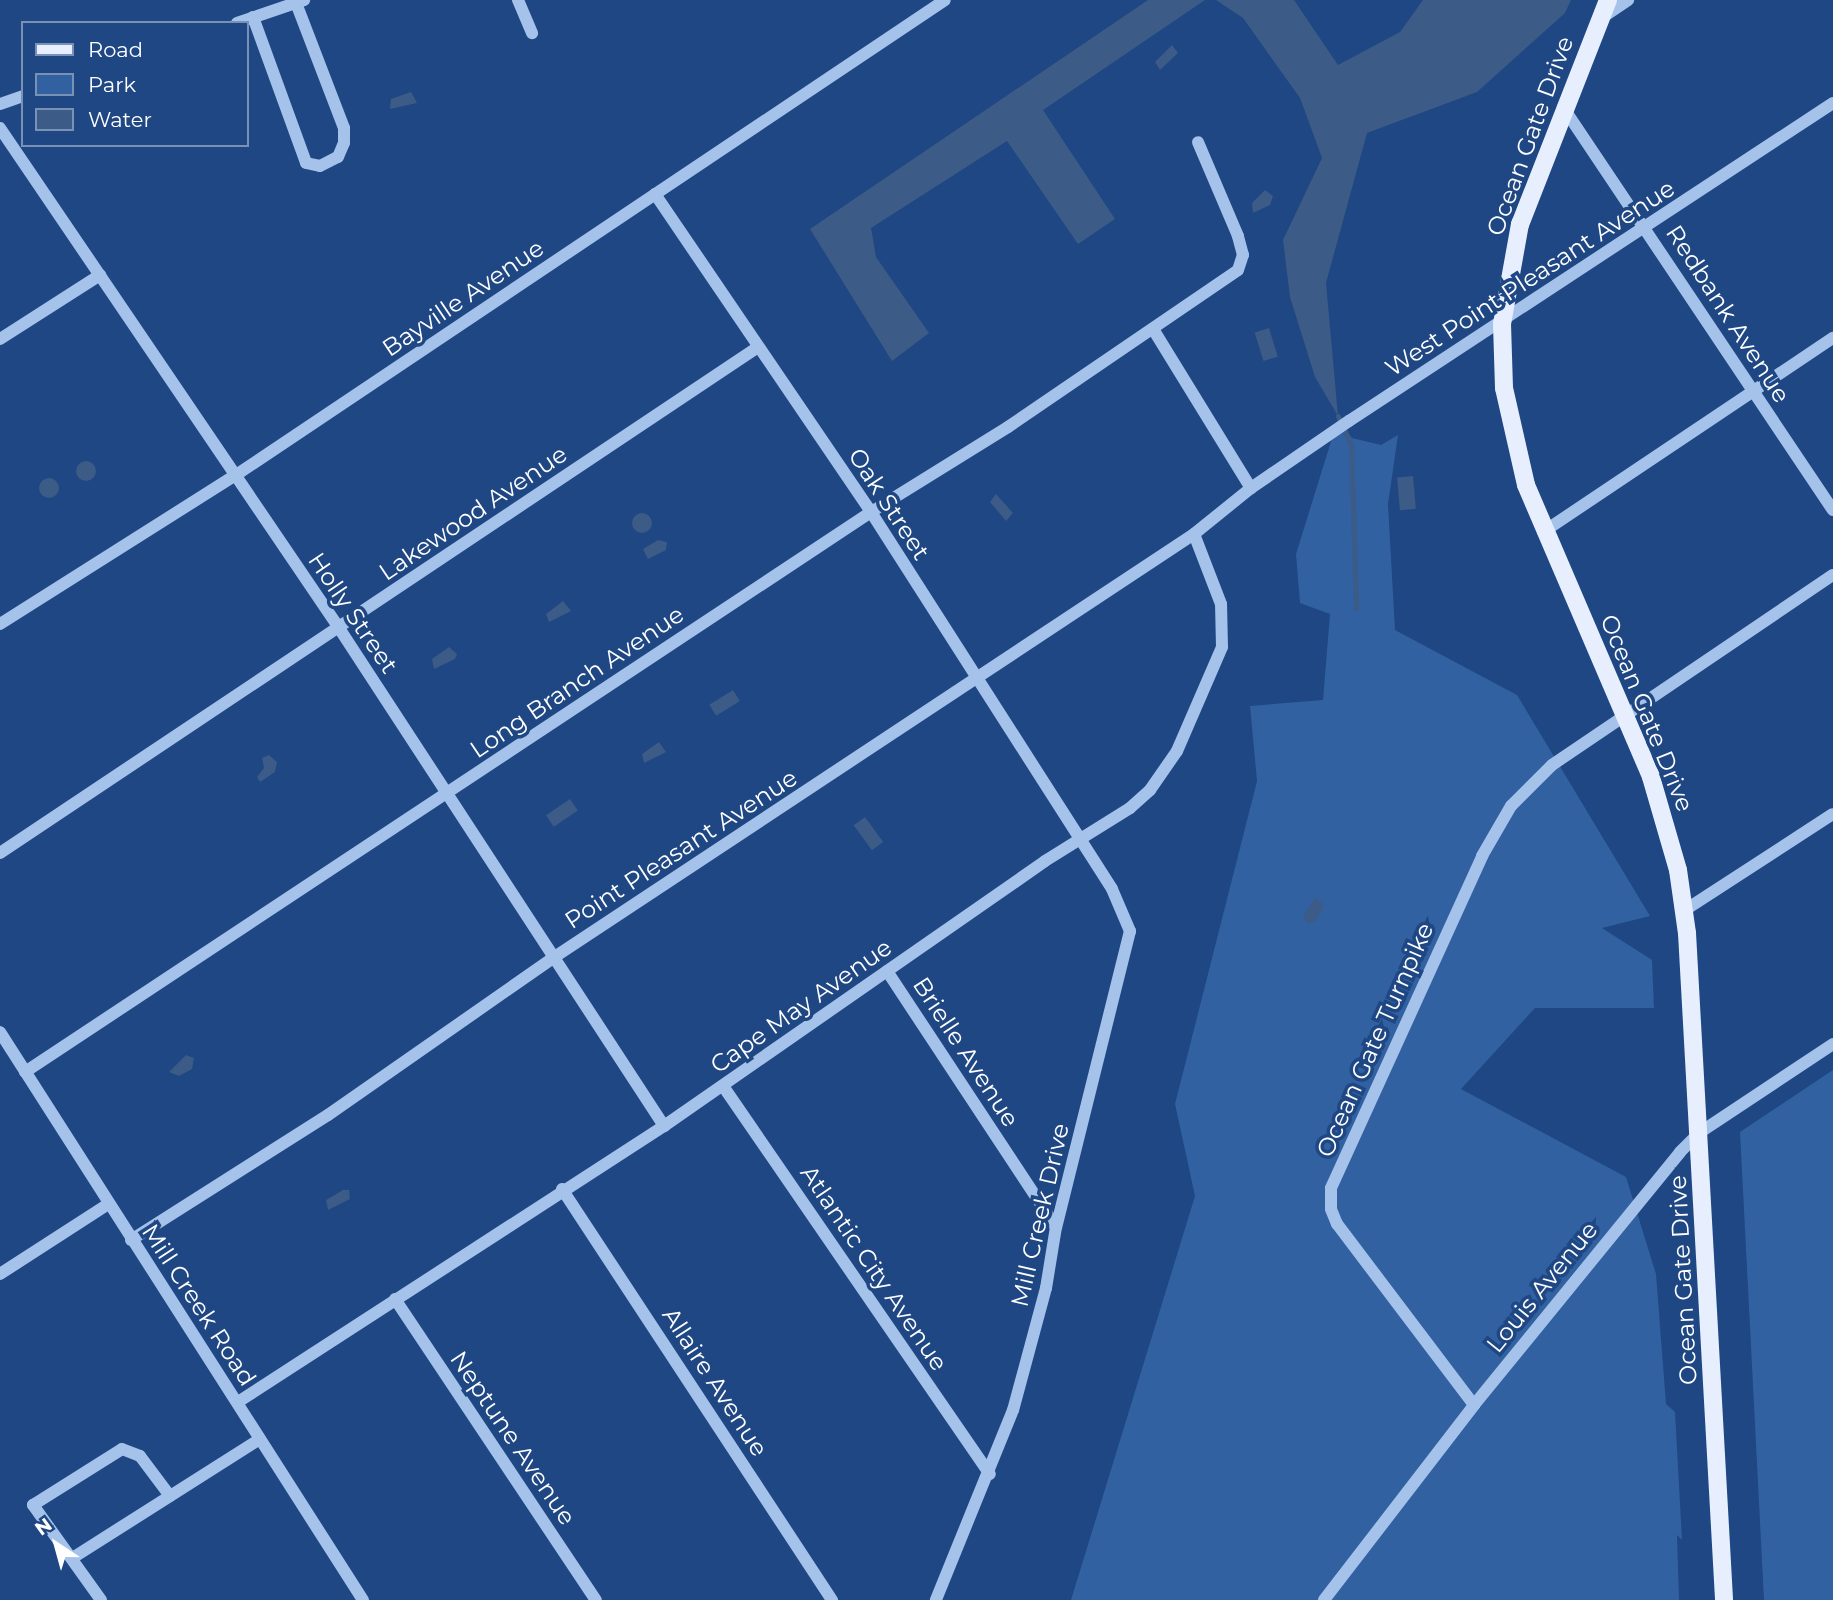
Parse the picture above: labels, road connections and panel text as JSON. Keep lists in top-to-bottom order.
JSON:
{
  "streets": {
    "main road": ["Ocean Gate Drive"],
    "street": [
      "West Point Pleasant Avenue",
      "Bayville Avenue",
      "Redbank Avenue",
      "Oak Street",
      "Lakewood Avenue",
      "Holly Street",
      "Long Branch Avenue",
      "Point Pleasant Avenue",
      "Cape May Avenue",
      "Ocean Gate Turnpike",
      "Brielle Avenue",
      "Mill Creek Drive",
      "Atlantic City Avenue",
      "Louis Avenue",
      "Mill Creek Road",
      "Allaire Avenue",
      "Neptune Avenue"
    ]
  },
  "crossings": [
    ["Ocean Gate Drive", "West Point Pleasant Avenue"],
    ["Ocean Gate Drive", "Redbank Avenue"],
    ["Ocean Gate Drive", "Ocean Gate Turnpike"],
    ["Ocean Gate Drive", "Louis Avenue"],
    ["West Point Pleasant Avenue", "Redbank Avenue"],
    ["West Point Pleasant Avenue", "Point Pleasant Avenue"],
    ["Bayville Avenue", "Oak Street"],
    ["Bayville Avenue", "Holly Street"],
    ["Oak Street", "Lakewood Avenue"],
    ["Oak Street", "Long Branch Avenue"],
    ["Oak Street", "Point Pleasant Avenue"],
    ["Oak Street", "Cape May Avenue"],
    ["Oak Street", "Mill Creek Drive"],
    ["Lakewood Avenue", "Holly Street"],
    ["Holly Street", "Long Branch Avenue"],
    ["Holly Street", "Point Pleasant Avenue"],
    ["Holly Street", "Cape May Avenue"],
    ["Long Branch Avenue", "Mill Creek Road"],
    ["Point Pleasant Avenue", "Cape May Avenue"],
    ["Point Pleasant Avenue", "Mill Creek Road"],
    ["Cape May Avenue", "Brielle Avenue"],
    ["Cape May Avenue", "Mill Creek Drive"],
    ["Cape May Avenue", "Atlantic City Avenue"],
    ["Cape May Avenue", "Mill Creek Road"],
    ["Cape May Avenue", "Allaire Avenue"],
    ["Cape May Avenue", "Neptune Avenue"],
    ["Ocean Gate Turnpike", "Louis Avenue"],
    ["Brielle Avenue", "Mill Creek Drive"],
    ["Mill Creek Drive", "Atlantic City Avenue"]
  ],
  "legend": ["Road", "Park", "Water"],
  "north": "top left"
}
